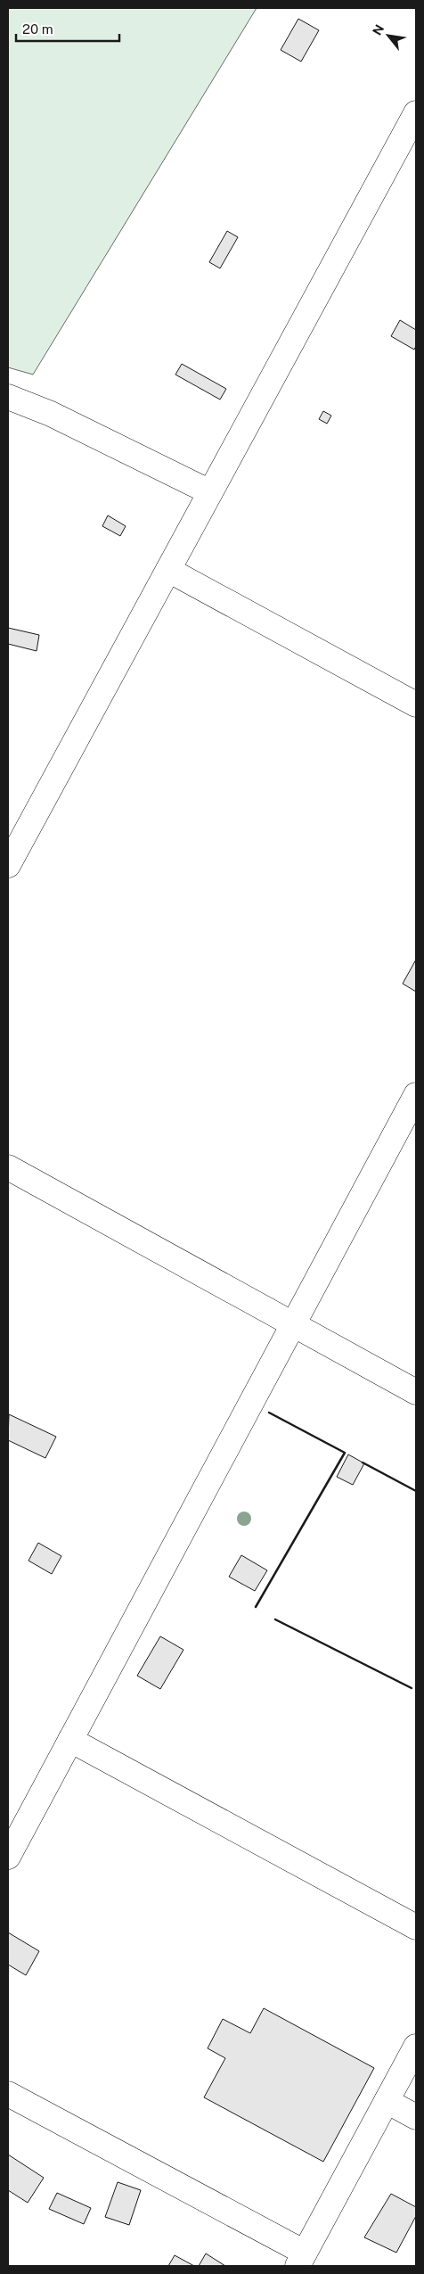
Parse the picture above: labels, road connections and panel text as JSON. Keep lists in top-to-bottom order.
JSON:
{
  "scale_bar": "20 m",
  "north": "top left"
}
